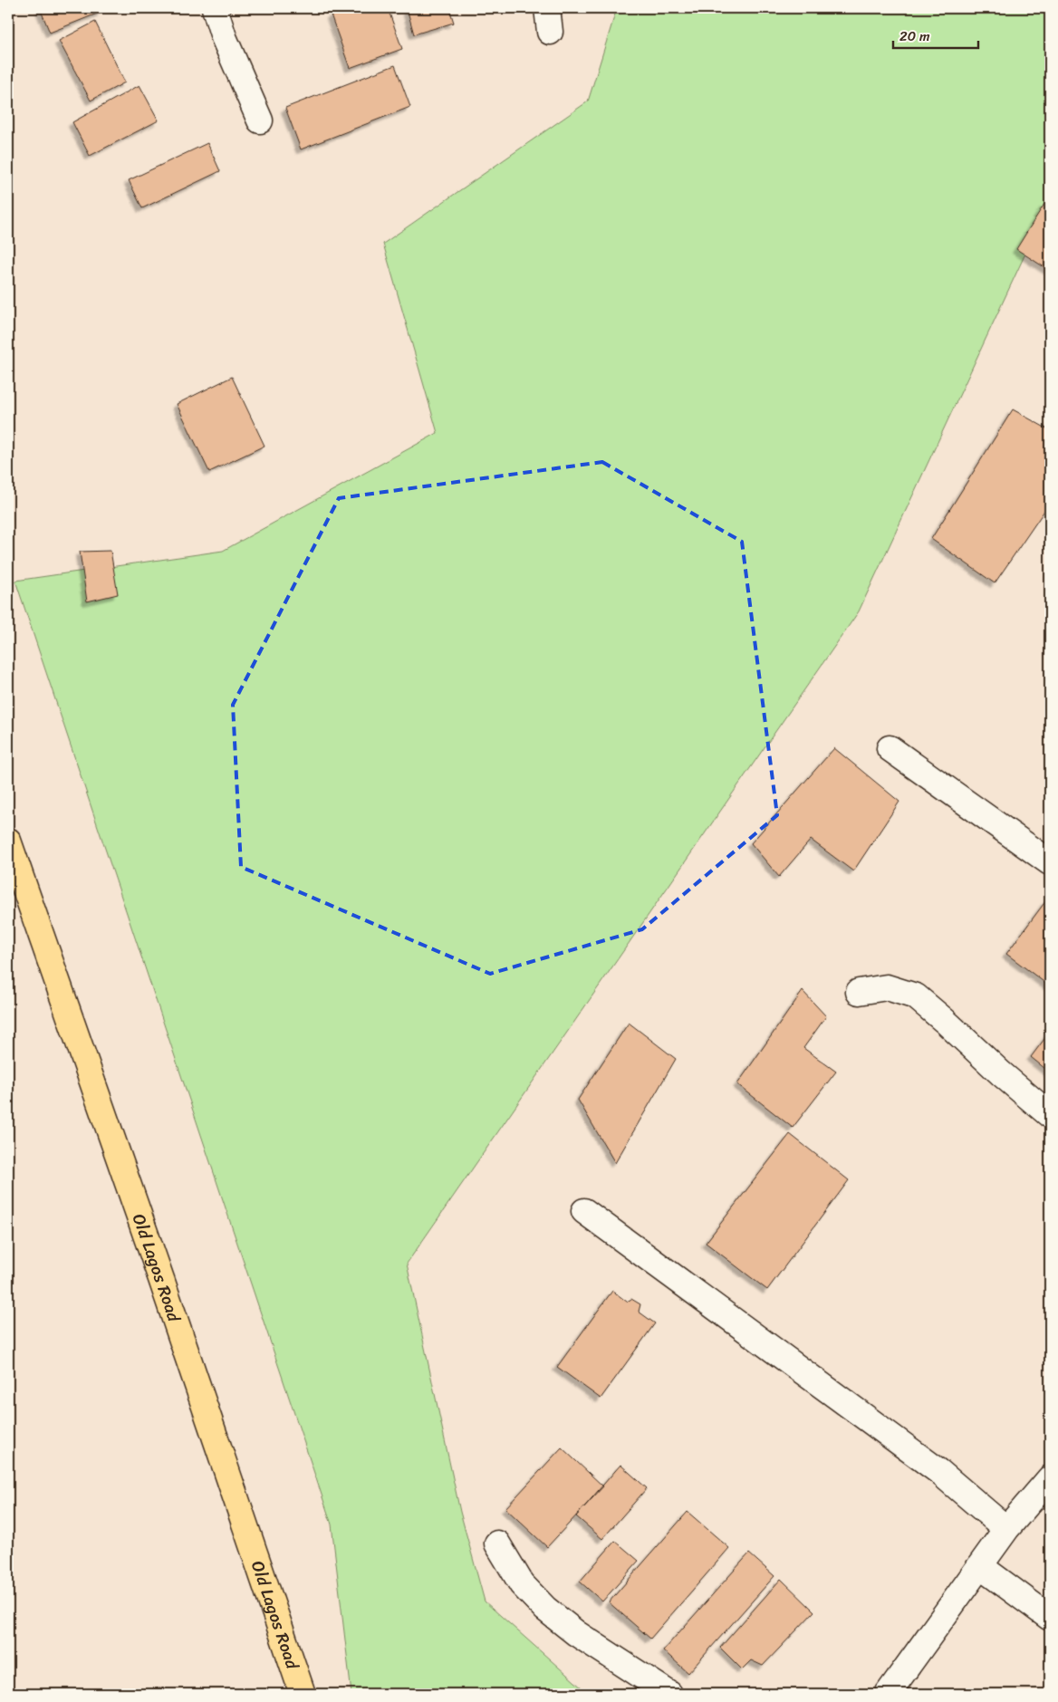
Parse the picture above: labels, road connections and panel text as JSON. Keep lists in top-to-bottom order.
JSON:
{
  "streets": {
    "main road": ["Old Lagos Road"]
  },
  "scale_bar": "20 m"
}
